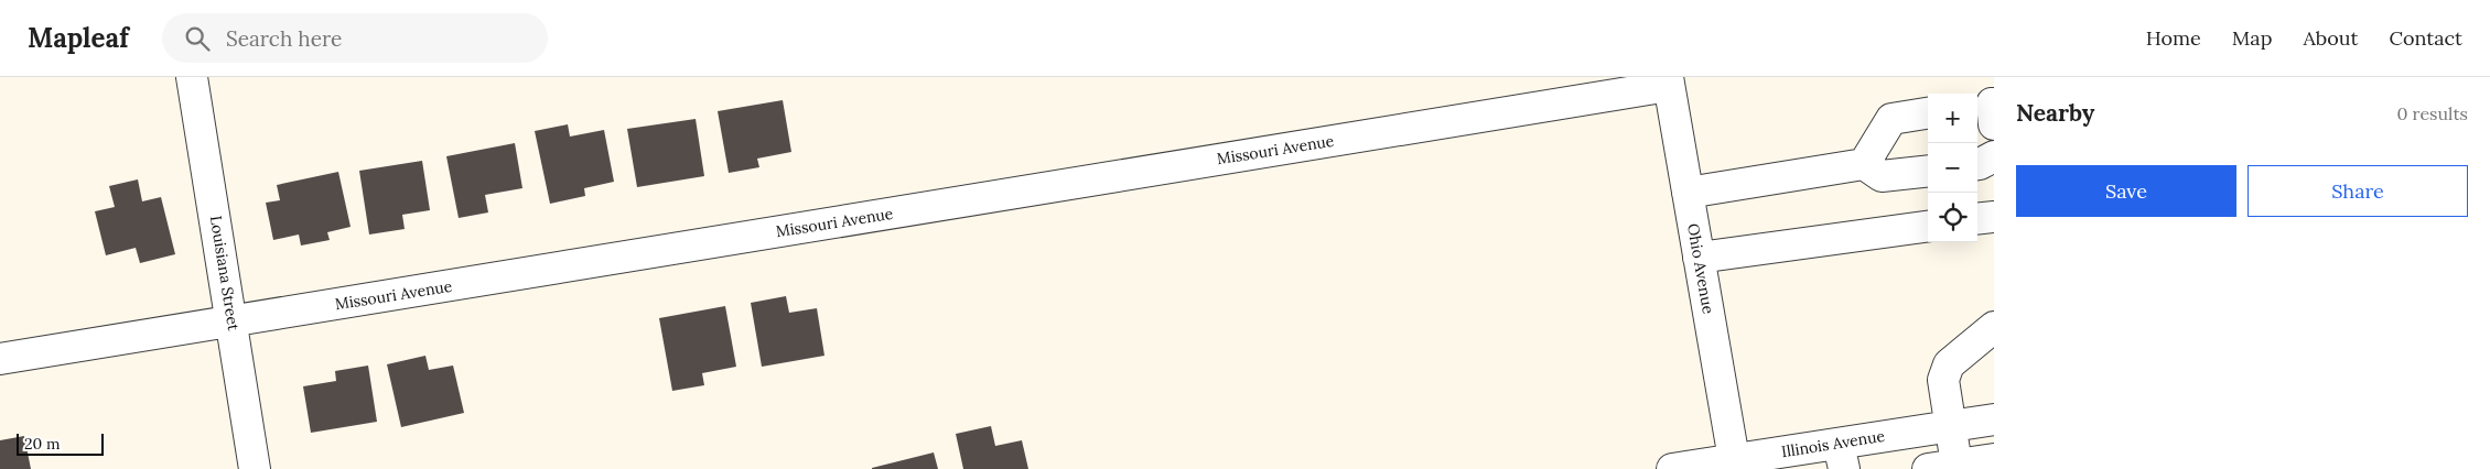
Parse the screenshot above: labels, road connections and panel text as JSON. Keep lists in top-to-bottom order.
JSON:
{
  "streets": {
    "street": [
      "Missouri Avenue",
      "Ohio Avenue",
      "Louisiana Street",
      "Illinois Avenue"
    ]
  },
  "crossings": [
    ["Missouri Avenue", "Ohio Avenue"],
    ["Missouri Avenue", "Louisiana Street"],
    ["Ohio Avenue", "Illinois Avenue"]
  ],
  "scale_bar": "20 m",
  "page": {
    "header": "Mapleaf",
    "search": "Search here",
    "nav": [
      "Home",
      "Map",
      "About",
      "Contact"
    ],
    "heading": ["Nearby", "0 results"],
    "map_buttons": ["+", "−"],
    "buttons": ["Save", "Share"],
    "scale": "20 m"
  }
}
